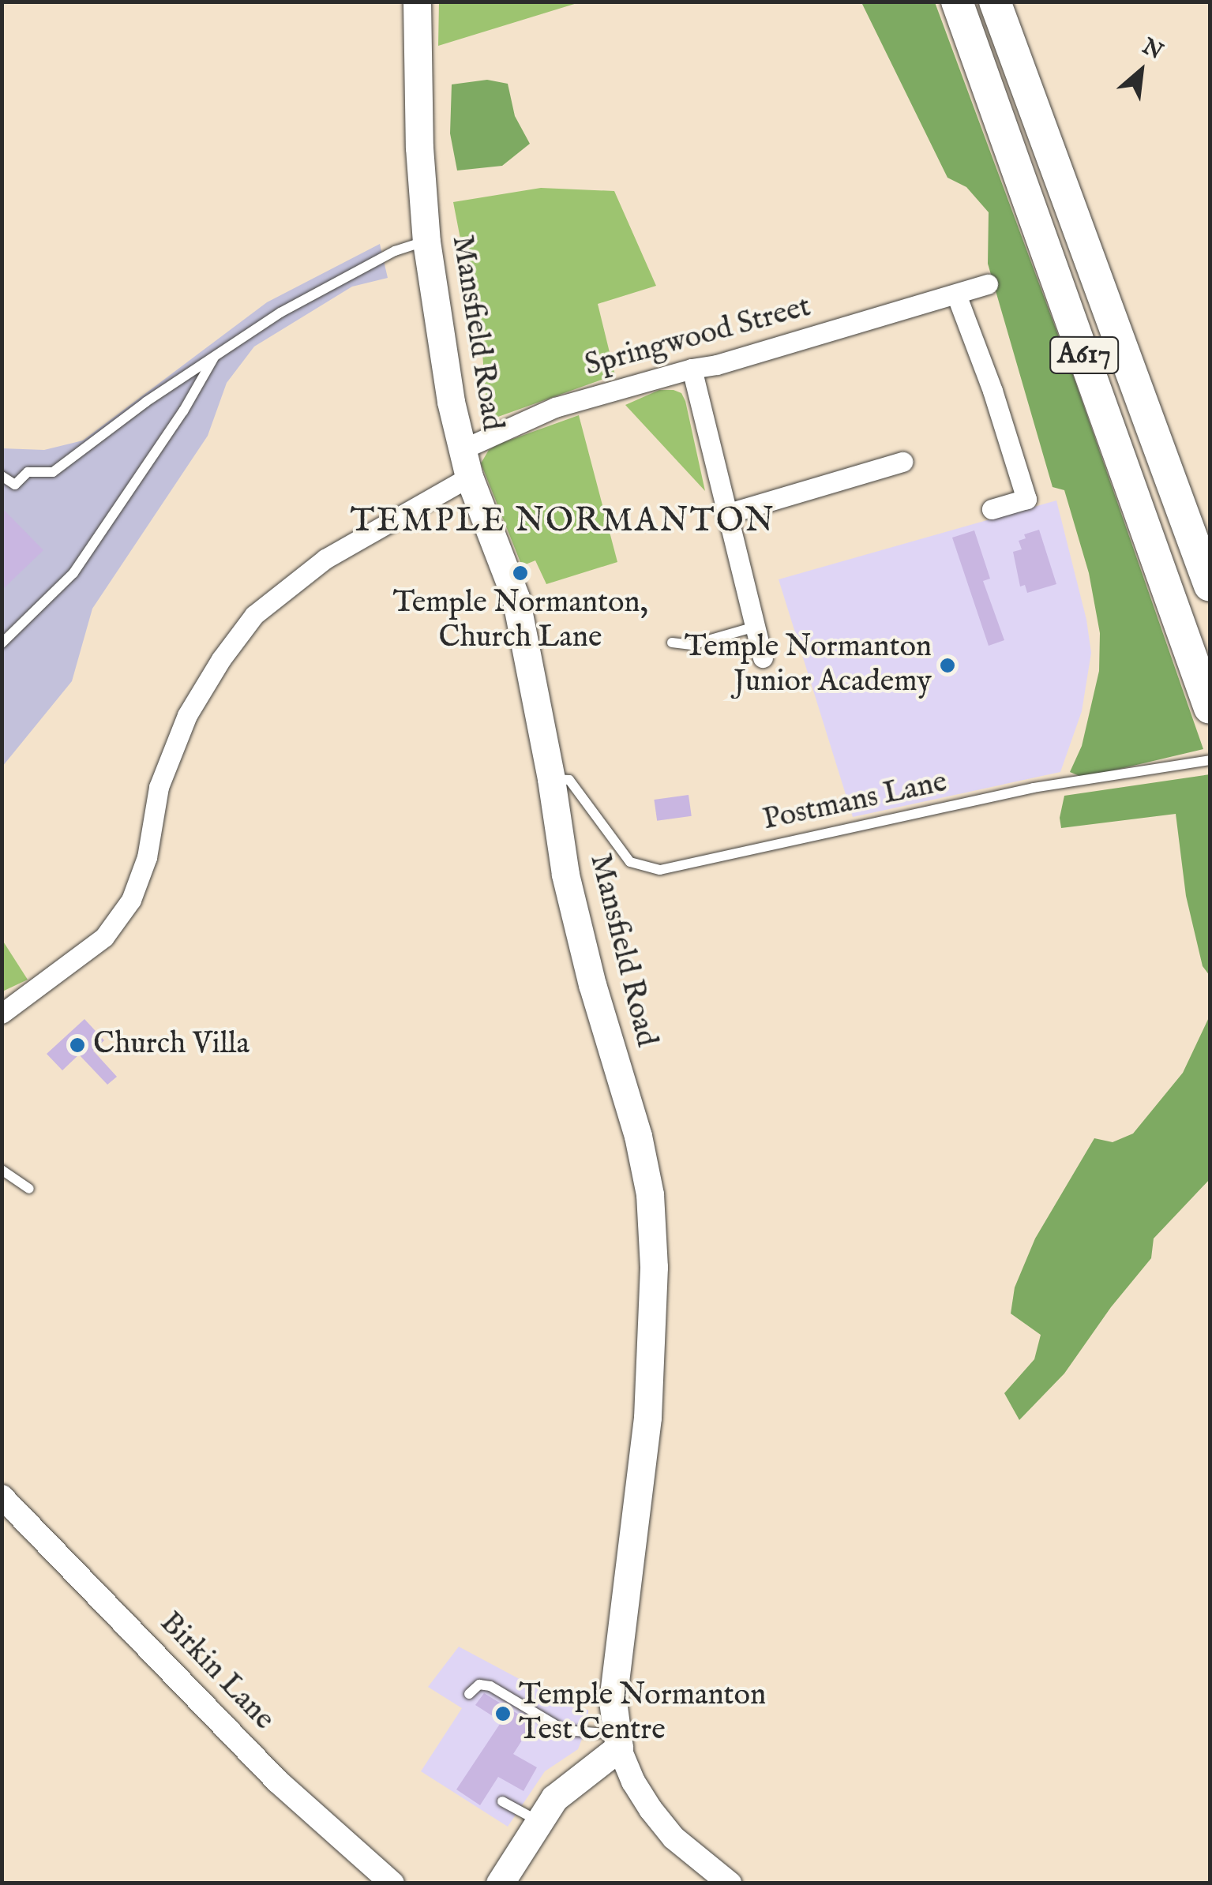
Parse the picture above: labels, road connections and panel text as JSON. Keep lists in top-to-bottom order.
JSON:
{
  "streets": {
    "highway": ["A617"],
    "main road": ["Mansfield Road"],
    "street": ["Springwood Street", "Birkin Lane"],
    "lane": ["Postmans Lane"]
  },
  "crossings": [
    ["Mansfield Road", "Springwood Street"],
    ["Mansfield Road", "Postmans Lane"]
  ],
  "districts": ["TEMPLE NORMANTON"],
  "places": [
    "Temple Normanton, Church Lane",
    "Temple Normanton Junior Academy",
    "Church Villa",
    "Temple Normanton Test Centre"
  ],
  "north": "top right"
}
